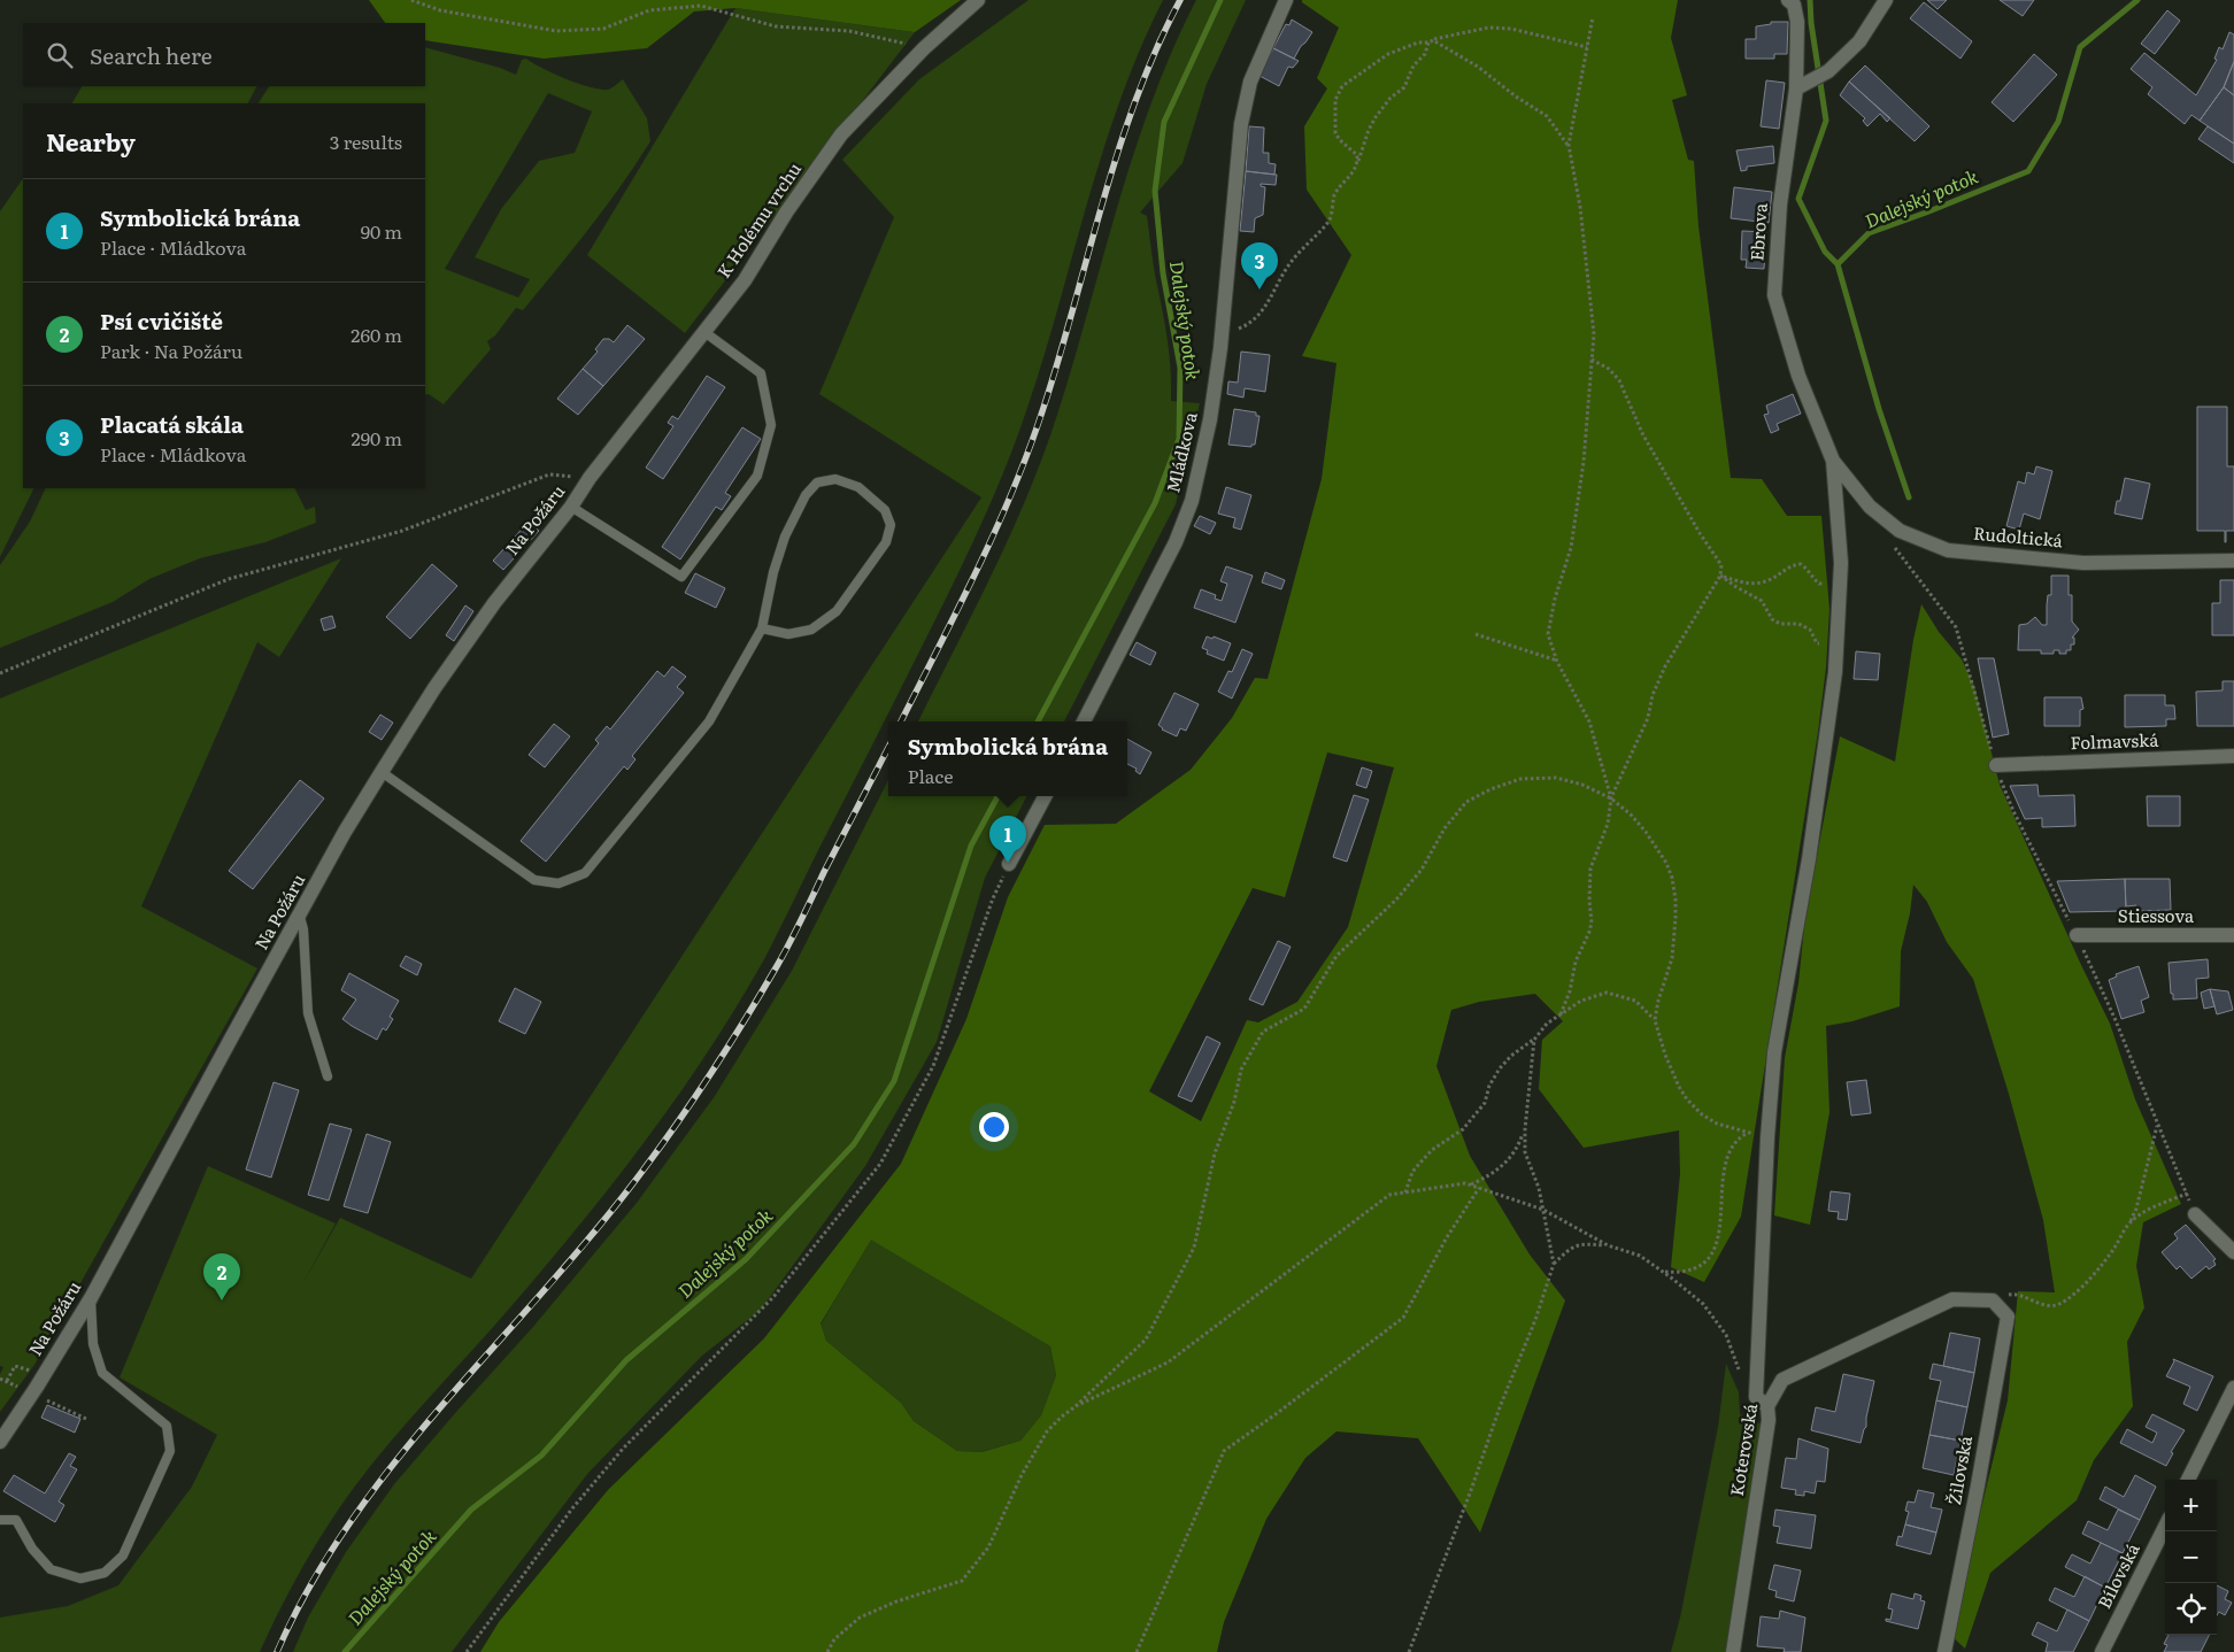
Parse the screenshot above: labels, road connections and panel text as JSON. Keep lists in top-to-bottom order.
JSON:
{
  "streets": {
    "street": [
      "K Holému vrchu",
      "Ebrova",
      "Mládkova",
      "Na Požáru",
      "Rudoltická",
      "Folmavská",
      "Stiessova",
      "Koterovská",
      "Žilovská",
      "Bílovská"
    ]
  },
  "crossings": [
    ["K Holému vrchu", "Na Požáru"],
    ["Ebrova", "Rudoltická"],
    ["Koterovská", "Žilovská"]
  ],
  "water": ["Dalejský potok"],
  "page": {
    "search": "Search here",
    "heading": ["Nearby", "3 results"],
    "list": [
      {
        "mark": "1",
        "name": "Symbolická brána",
        "note": "Place · Mládkova",
        "value": "90 m"
      },
      {
        "mark": "2",
        "name": "Psí cvičiště",
        "note": "Park · Na Požáru",
        "value": "260 m"
      },
      {
        "mark": "3",
        "name": "Placatá skála",
        "note": "Place · Mládkova",
        "value": "290 m"
      }
    ],
    "pins": ["3", "1", "2"],
    "popup": ["Symbolická brána", "Place"],
    "map_buttons": ["+", "−"]
  }
}
